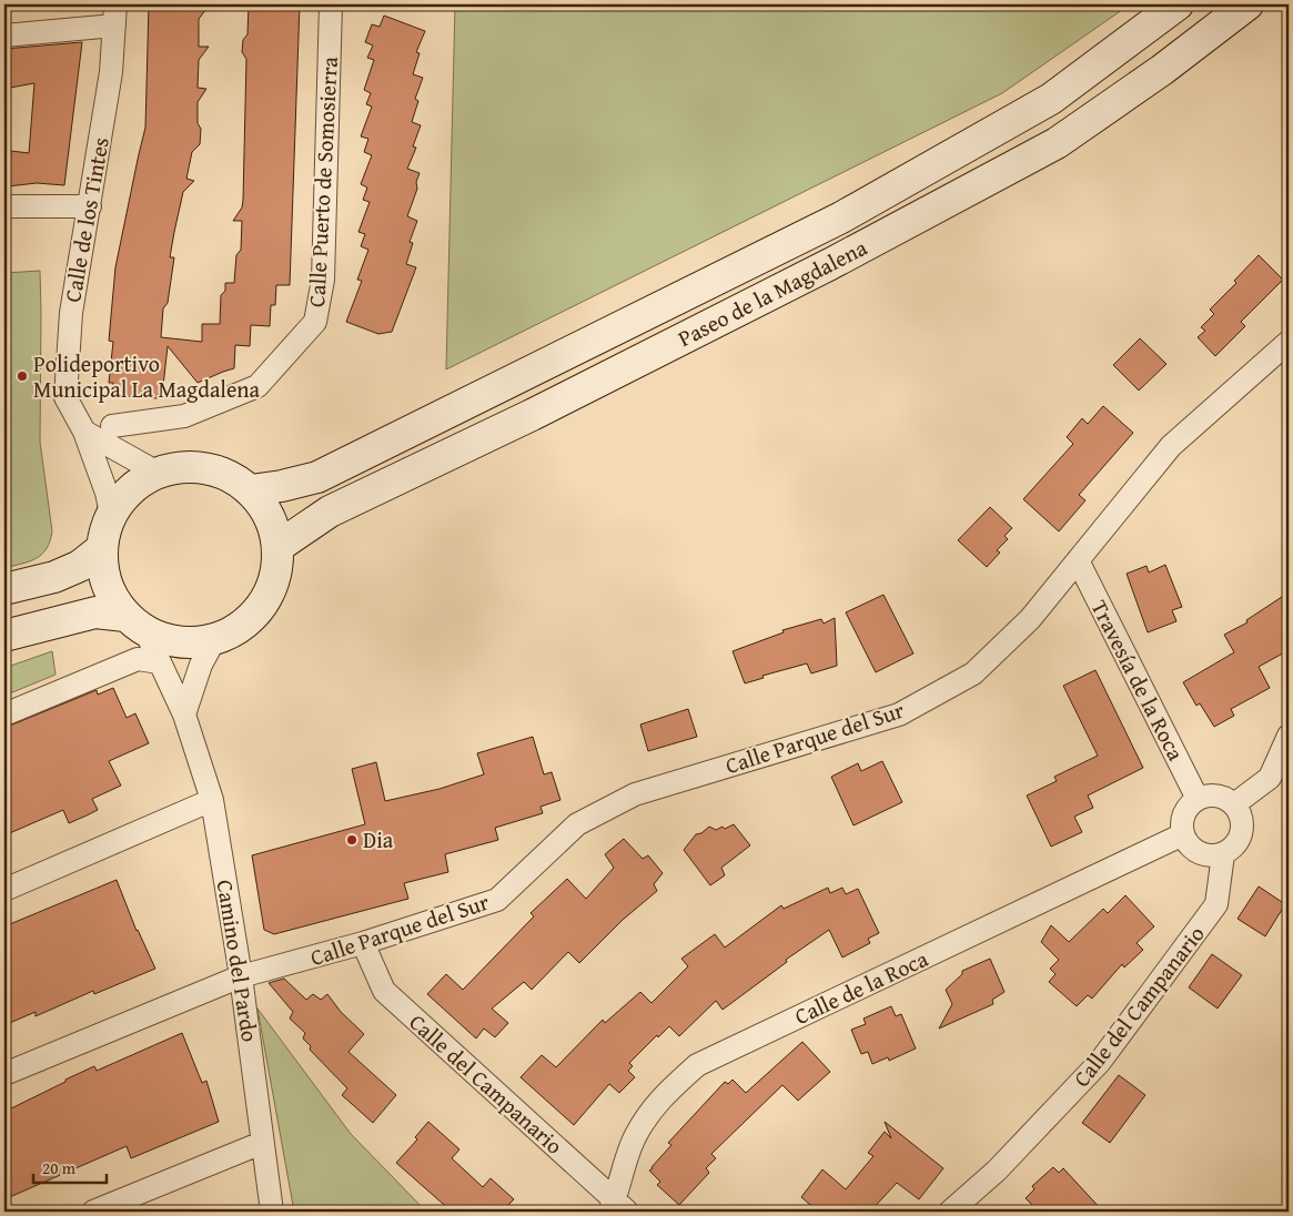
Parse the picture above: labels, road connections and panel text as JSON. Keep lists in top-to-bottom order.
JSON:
{
  "streets": {
    "main road": ["Paseo de la Magdalena"],
    "street": [
      "Calle Puerto de Somosierra",
      "Calle de los Tintes",
      "Travesía de la Roca",
      "Calle Parque del Sur",
      "Camino del Pardo",
      "Calle de la Roca",
      "Calle del Campanario"
    ]
  },
  "crossings": [
    ["Calle de los Tintes", "Paseo de la Magdalena"],
    ["Calle de los Tintes", "Camino del Pardo"],
    ["Paseo de la Magdalena", "Camino del Pardo"],
    ["Travesía de la Roca", "Calle Parque del Sur"],
    ["Travesía de la Roca", "Calle de la Roca"],
    ["Travesía de la Roca", "Calle del Campanario"],
    ["Calle Parque del Sur", "Camino del Pardo"],
    ["Calle Parque del Sur", "Calle del Campanario"],
    ["Calle de la Roca", "Calle del Campanario"]
  ],
  "places": ["Polideportivo Municipal La Magdalena", "Dia"],
  "scale_bar": "20 m"
}
